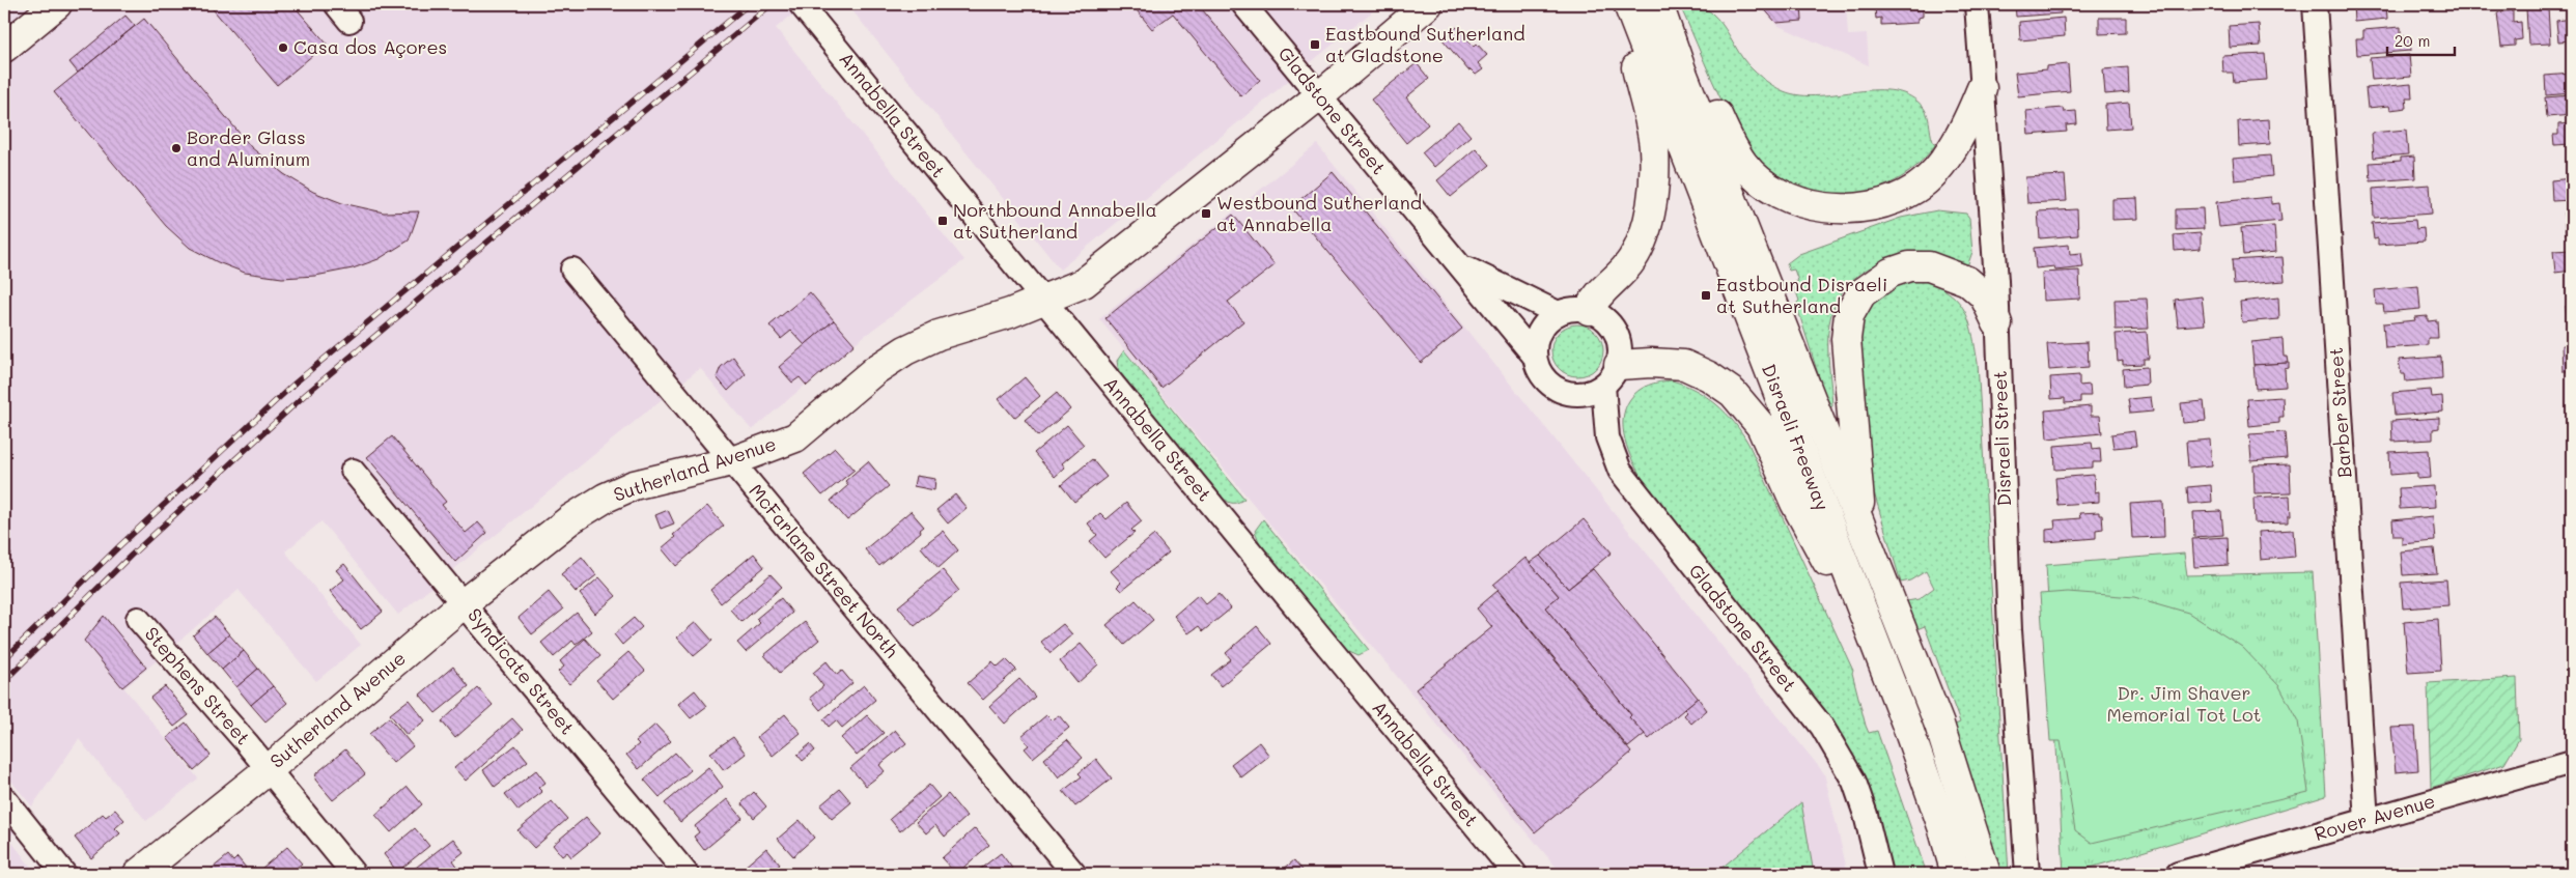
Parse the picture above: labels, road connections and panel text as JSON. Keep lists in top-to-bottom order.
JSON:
{
  "streets": {
    "main road": ["Disraeli Freeway", "Sutherland Avenue"],
    "street": [
      "Gladstone Street",
      "Annabella Street",
      "Barber Street",
      "Disraeli Street",
      "McFarlane Street North",
      "Syndicate Street",
      "Stephens Street",
      "Rover Avenue"
    ]
  },
  "crossings": [
    ["Gladstone Street", "Sutherland Avenue"],
    ["Annabella Street", "Sutherland Avenue"],
    ["Barber Street", "Rover Avenue"],
    ["Sutherland Avenue", "McFarlane Street North"],
    ["Sutherland Avenue", "Syndicate Street"],
    ["Sutherland Avenue", "Stephens Street"]
  ],
  "parks": ["Dr. Jim Shaver Memorial Tot Lot"],
  "places": {
    "transit": [
      "Eastbound Sutherland at Gladstone",
      "Westbound Sutherland at Annabella",
      "Northbound Annabella at Sutherland",
      "Eastbound Disraeli at Sutherland"
    ],
    "other": ["Casa dos Açores", "Border Glass and Aluminum"]
  },
  "scale_bar": "20 m"
}
